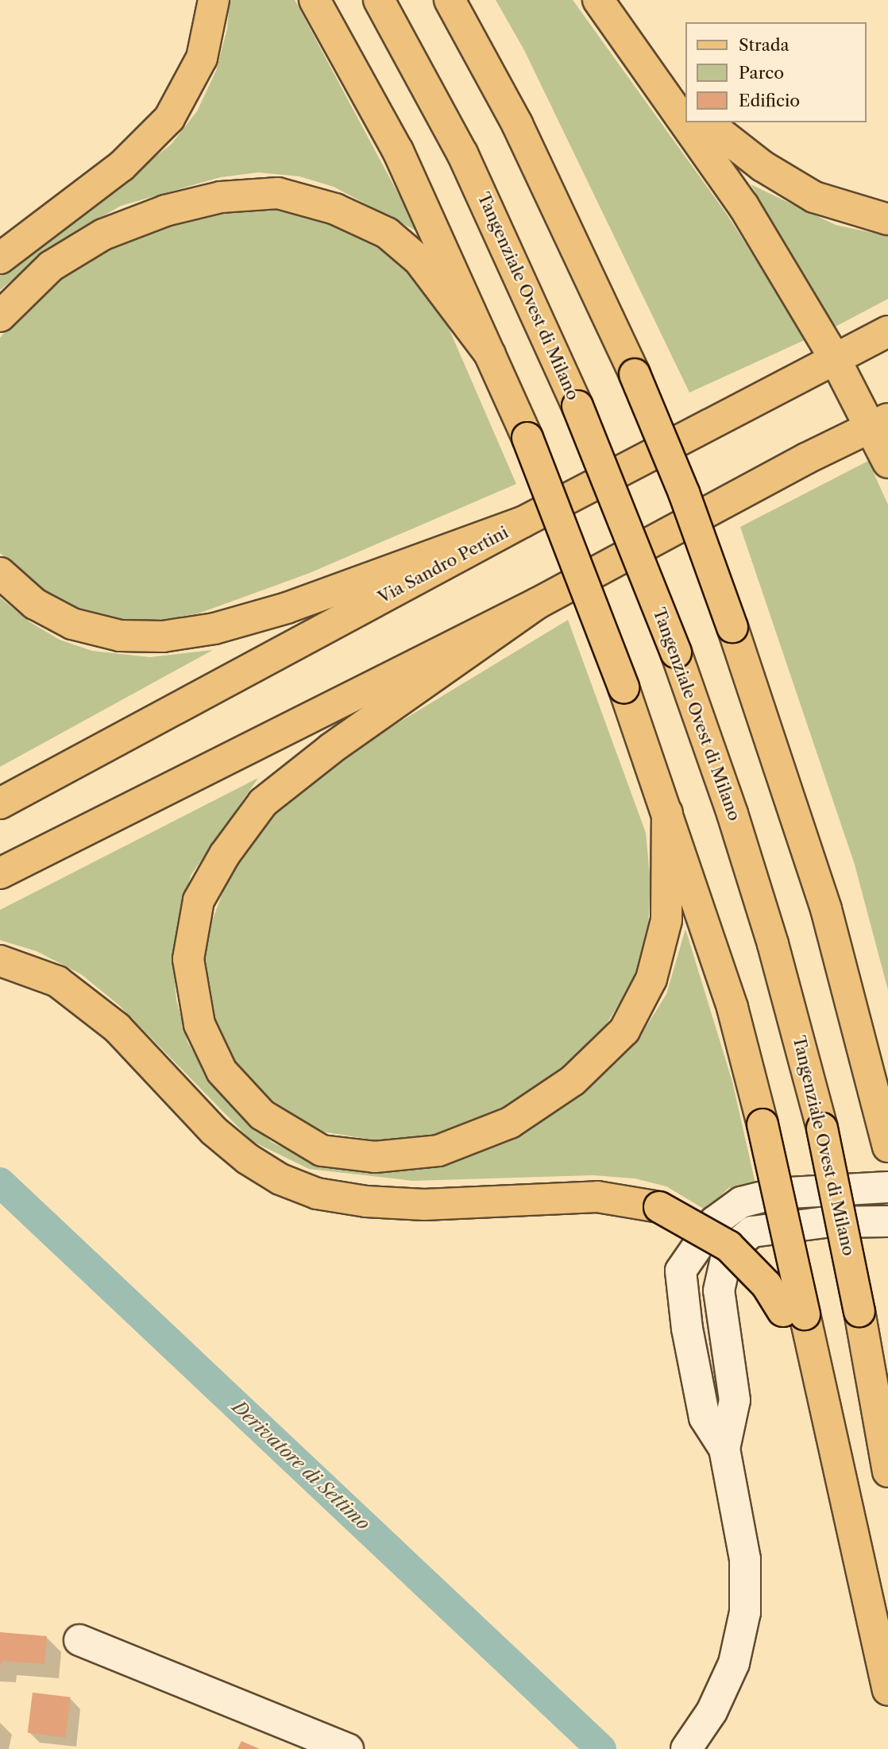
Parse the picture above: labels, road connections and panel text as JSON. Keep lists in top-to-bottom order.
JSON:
{
  "streets": {
    "main road": ["Tangenziale Ovest di Milano", "Via Sandro Pertini"]
  },
  "water": ["Derivatore di Settimo"],
  "legend": ["Strada", "Parco", "Edificio"]
}
